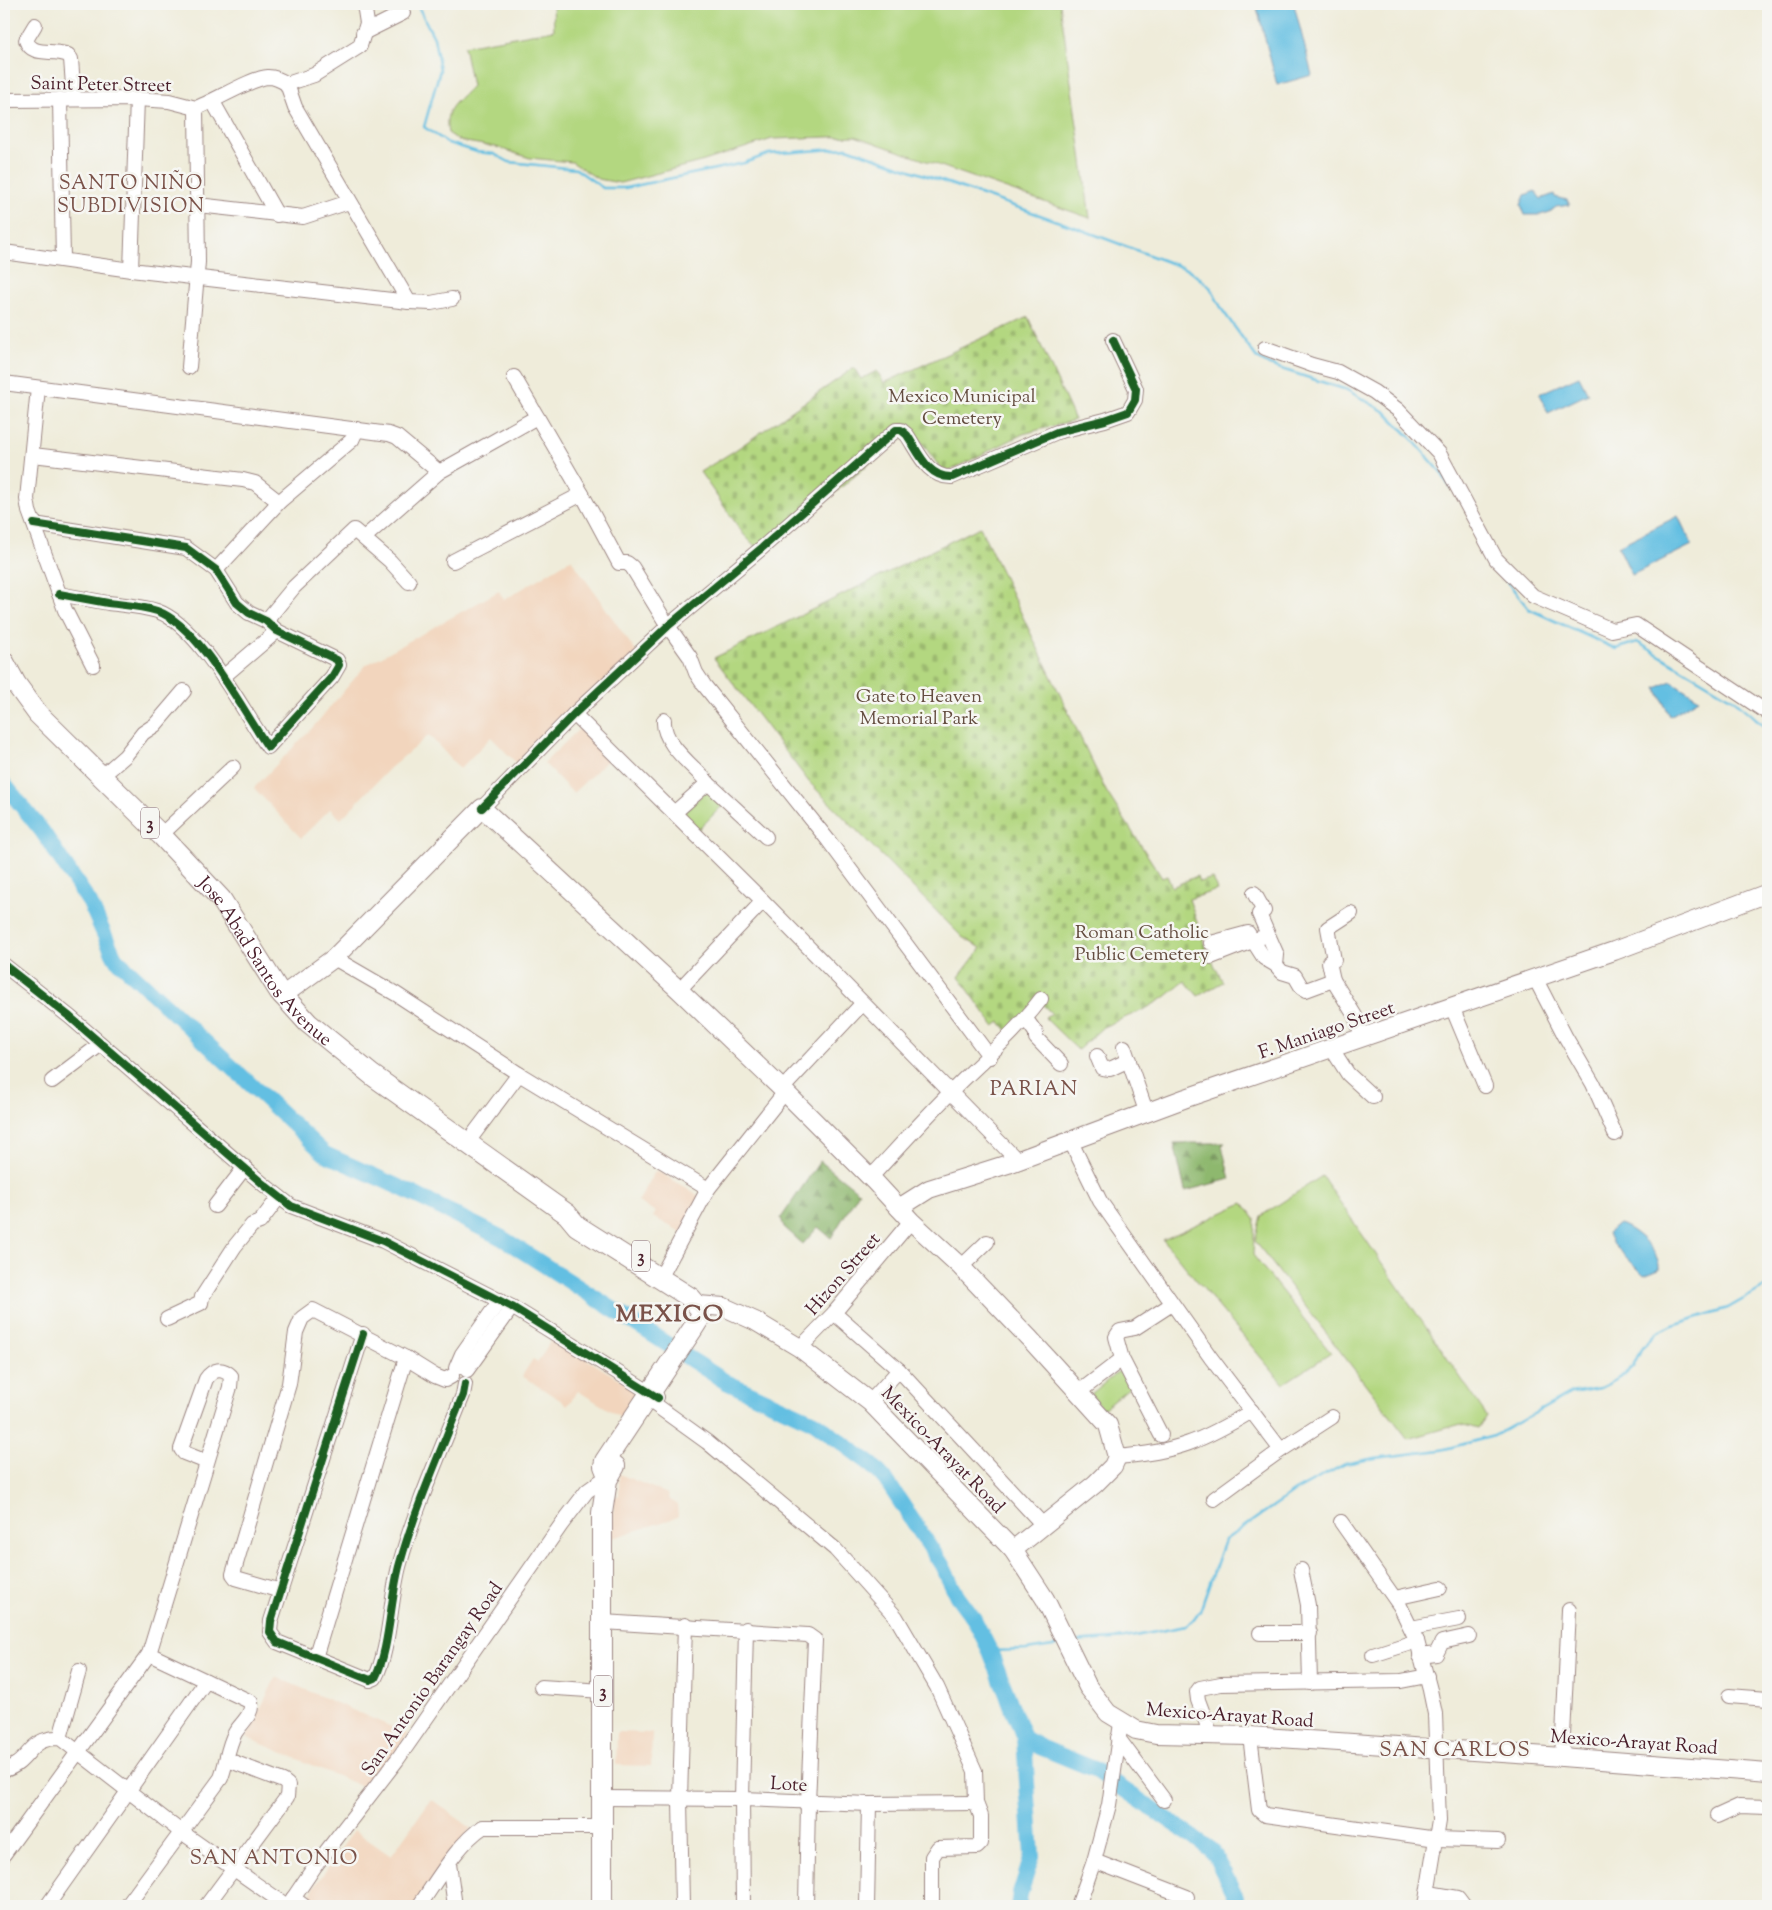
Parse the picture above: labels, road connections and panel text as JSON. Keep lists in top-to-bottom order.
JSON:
{
  "streets": {
    "highway": ["3", "Jose Abad Santos Avenue"],
    "main road": ["F. Maniago Street", "Mexico-Arayat Road"],
    "street": [
      "Saint Peter Street",
      "Hizon Street",
      "San Antonio Barangay Road",
      "Lote"
    ]
  },
  "crossings": [
    ["3", "Jose Abad Santos Avenue"],
    ["3", "Mexico-Arayat Road"],
    ["3", "San Antonio Barangay Road"],
    ["3", "Lote"],
    ["Jose Abad Santos Avenue", "Mexico-Arayat Road"],
    ["F. Maniago Street", "Hizon Street"],
    ["Hizon Street", "Mexico-Arayat Road"]
  ],
  "districts": [
    "SANTO NIÑO SUBDIVISION",
    "PARIAN",
    "MEXICO",
    "SAN CARLOS",
    "SAN ANTONIO"
  ],
  "parks": ["Mexico Municipal Cemetery", "Gate to Heaven Memorial Park", "Roman Catholic Public Cemetery"]
}
